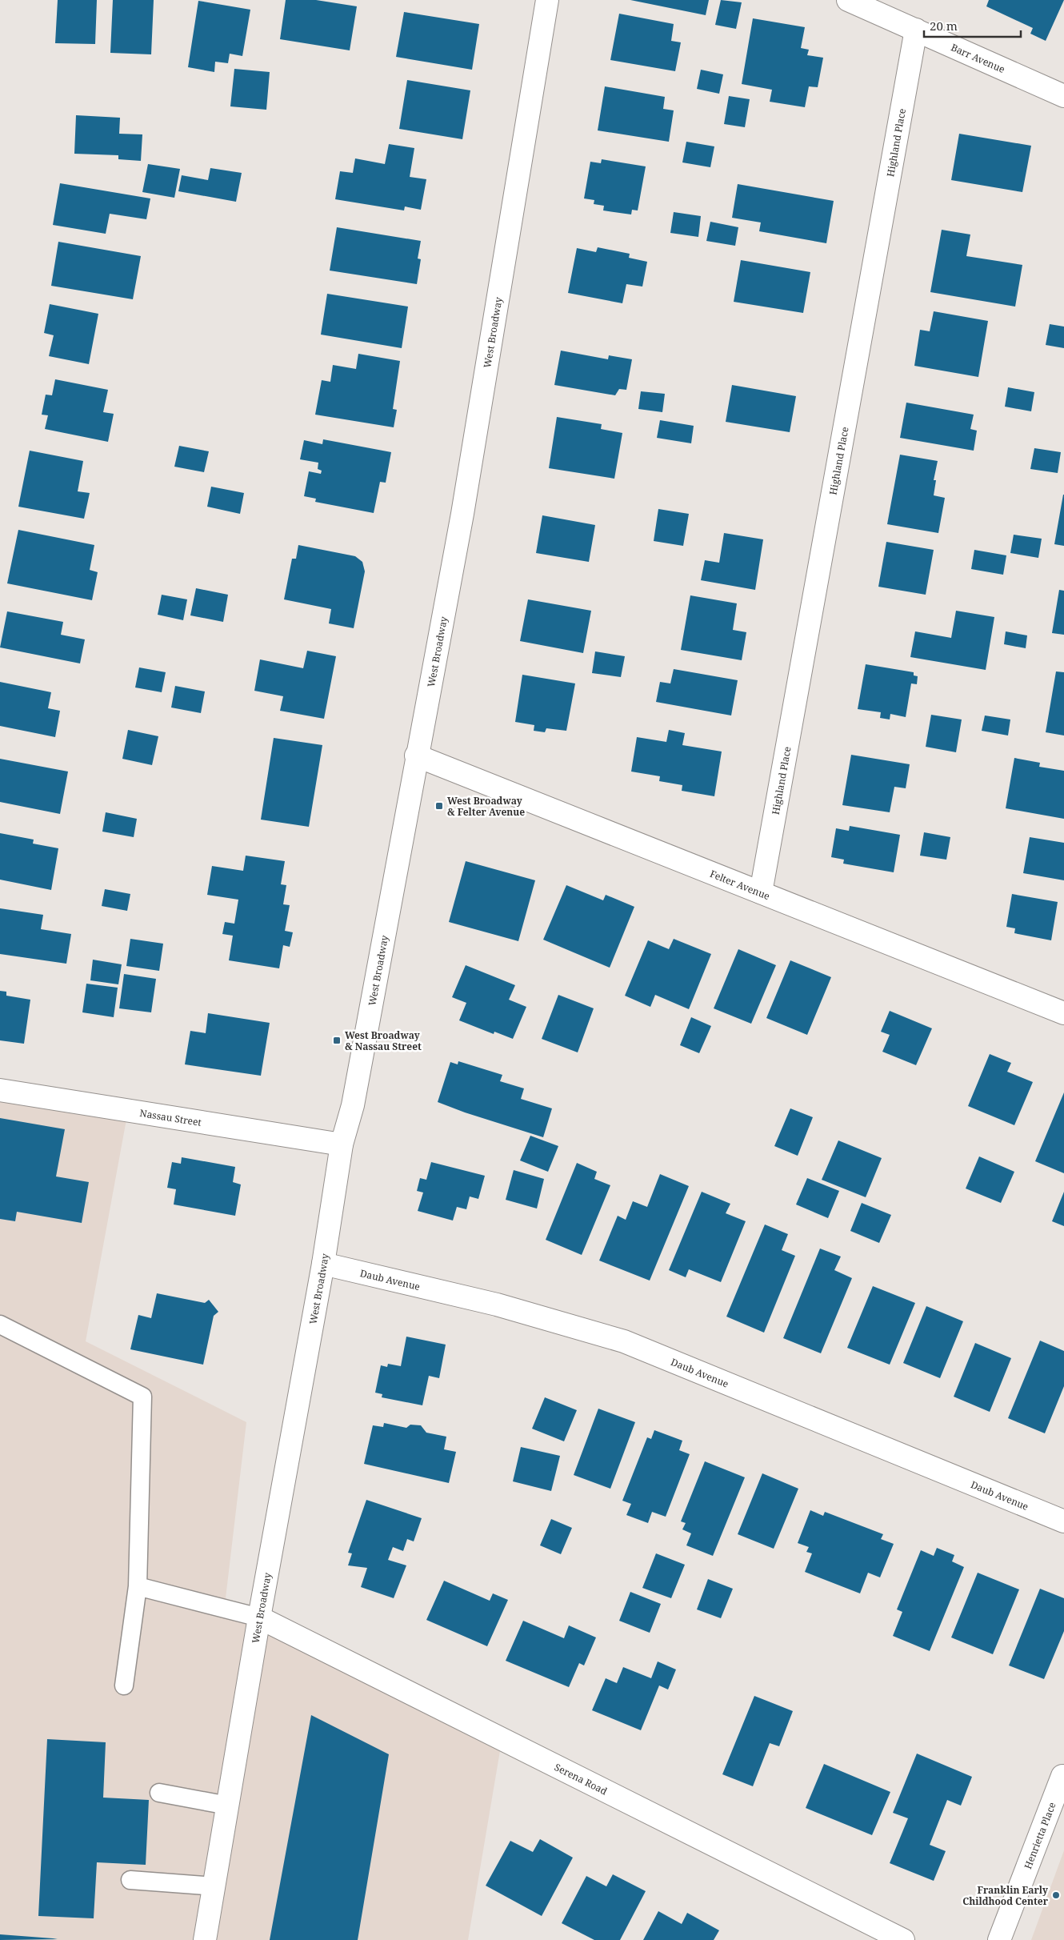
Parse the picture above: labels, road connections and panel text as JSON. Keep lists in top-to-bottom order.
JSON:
{
  "streets": {
    "street": [
      "Barr Avenue",
      "Highland Place",
      "West Broadway",
      "Felter Avenue",
      "Nassau Street",
      "Daub Avenue",
      "Serena Road",
      "Henrietta Place"
    ]
  },
  "crossings": [
    ["Barr Avenue", "Highland Place"],
    ["Highland Place", "Felter Avenue"],
    ["West Broadway", "Felter Avenue"],
    ["West Broadway", "Nassau Street"],
    ["West Broadway", "Daub Avenue"],
    ["West Broadway", "Serena Road"]
  ],
  "places": {
    "transit": ["West Broadway & Felter Avenue", "West Broadway & Nassau Street"],
    "other": ["Franklin Early Childhood Center"]
  },
  "scale_bar": "20 m"
}
